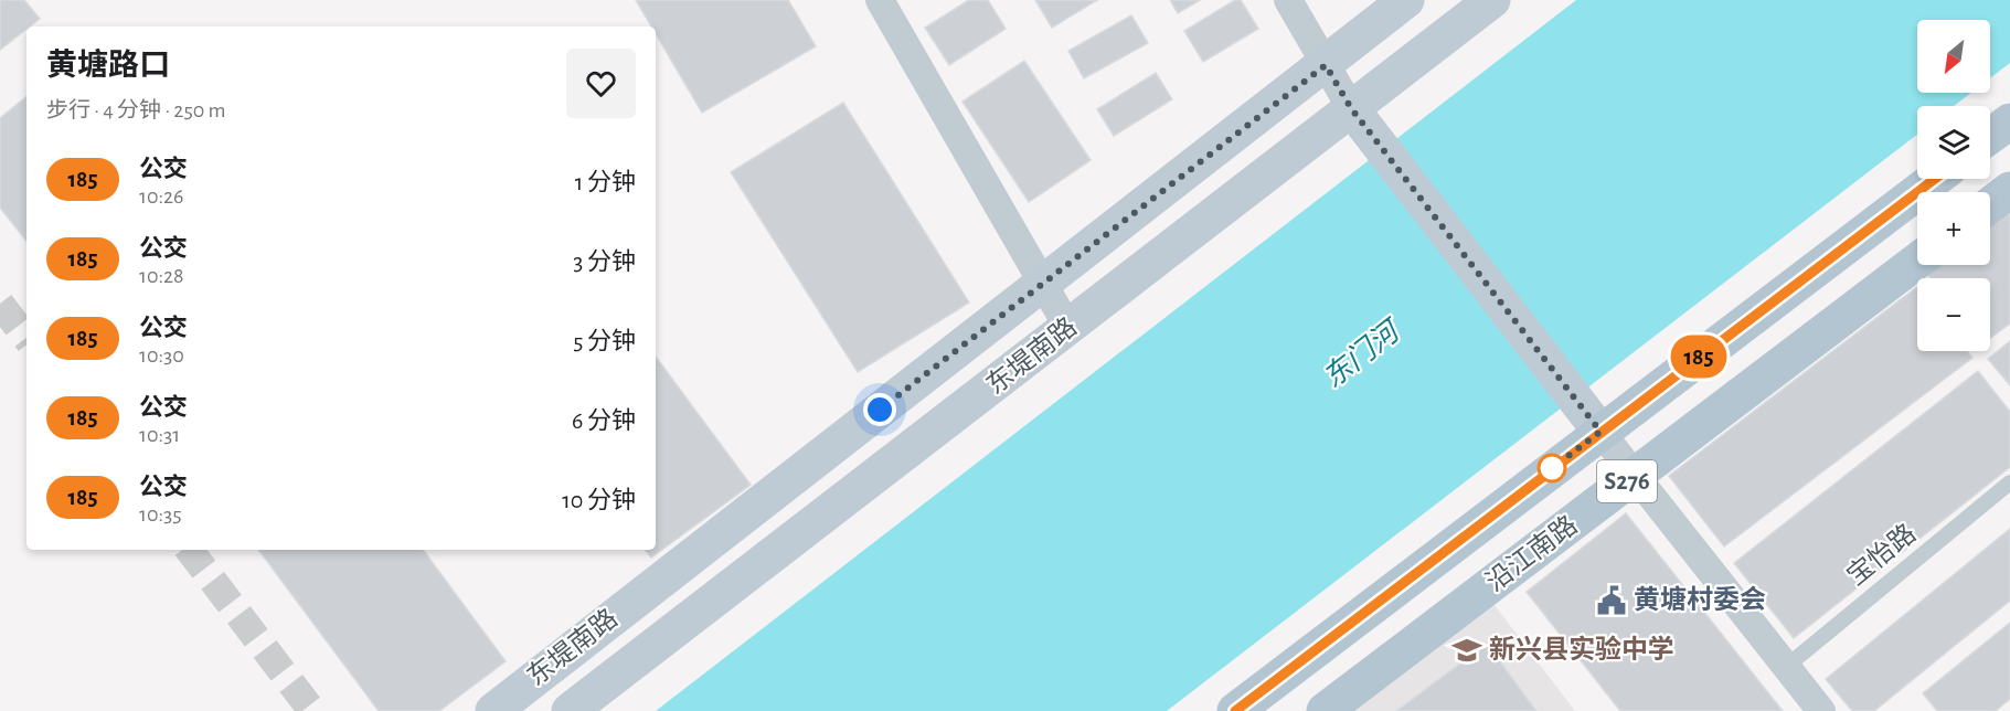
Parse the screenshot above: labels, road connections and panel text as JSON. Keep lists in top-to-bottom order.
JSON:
{
  "streets": {
    "main road": ["东堤南路", "S276", "沿江南路"],
    "lane": ["宝怡路"]
  },
  "water": ["东门河"],
  "places": {
    "public building": ["黄塘村委会"],
    "school or university": ["新兴县实验中学"]
  },
  "lines": ["bus line 185"],
  "north": "bottom left",
  "page": {
    "on_map": "185",
    "map_buttons": ["+", "−"],
    "heading": ["黄塘路口", "步行 · 4 分钟 · 250 m"],
    "list": [
      {
        "mark": "185",
        "name": "公交",
        "note": "10:26",
        "value": "1 分钟"
      },
      {
        "mark": "185",
        "name": "公交",
        "note": "10:28",
        "value": "3 分钟"
      },
      {
        "mark": "185",
        "name": "公交",
        "note": "10:30",
        "value": "5 分钟"
      },
      {
        "mark": "185",
        "name": "公交",
        "note": "10:31",
        "value": "6 分钟"
      },
      {
        "mark": "185",
        "name": "公交",
        "note": "10:35",
        "value": "10 分钟"
      }
    ]
  }
}
